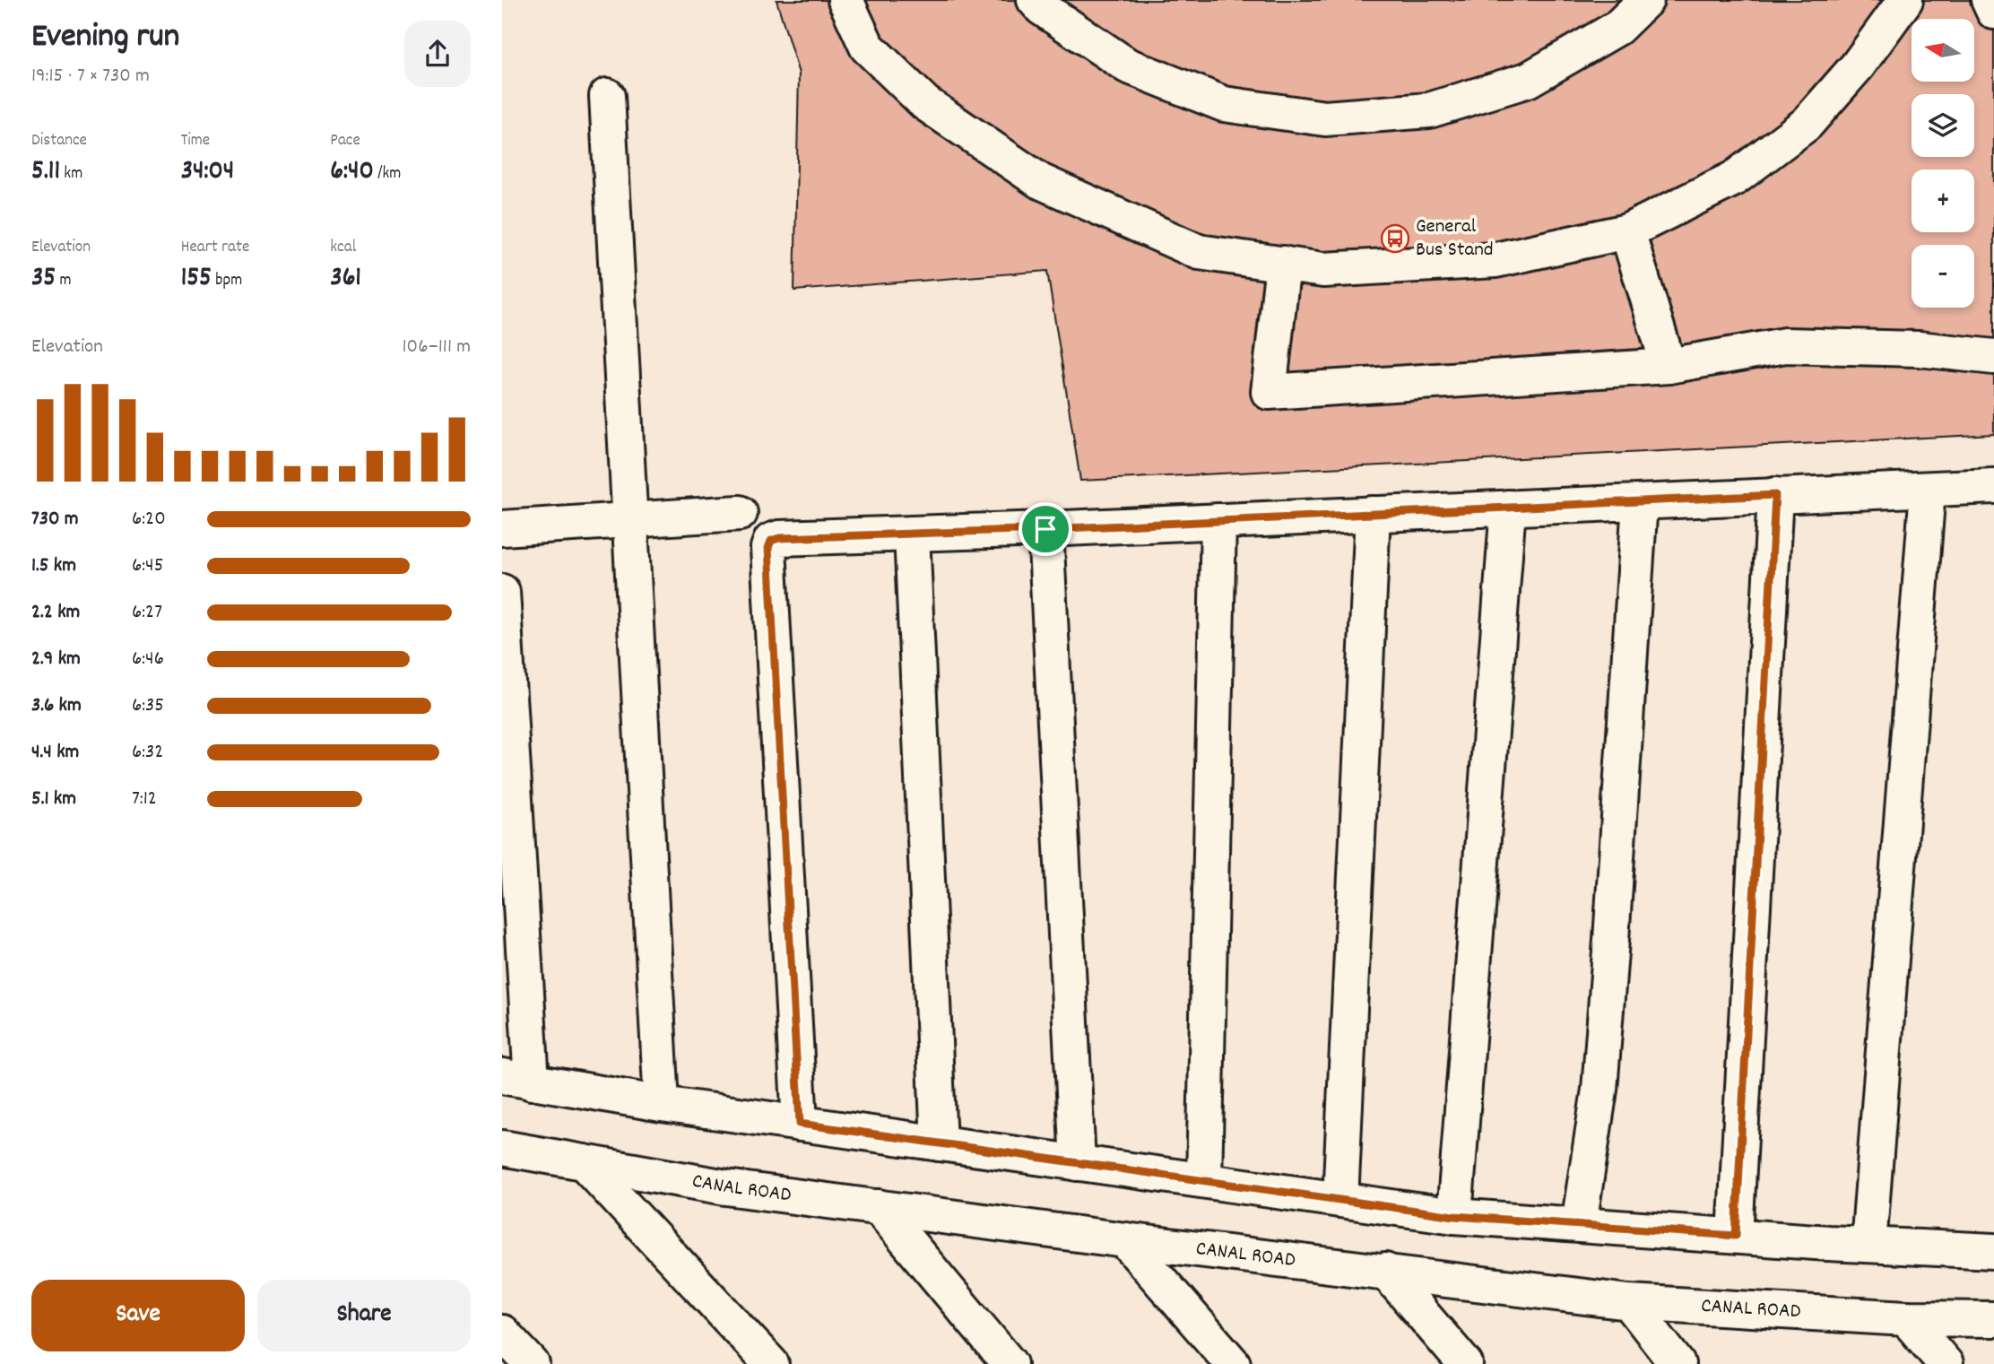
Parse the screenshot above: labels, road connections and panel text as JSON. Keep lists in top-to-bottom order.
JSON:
{
  "streets": {
    "street": ["CANAL ROAD"]
  },
  "places": {
    "bus stop": ["General Bus Stand"]
  },
  "north": "left",
  "page": {
    "heading": ["Evening run", "19:15 · 7 × 730 m"],
    "map_buttons": ["+", "−"],
    "stats": [
      ["Distance", "5.11 km"],
      ["Time", "34:04"],
      ["Pace", "6:40 /km"],
      ["Elevation", "35 m"],
      ["Heart rate", "155 bpm"],
      ["kcal", "361"]
    ],
    "chart": ["Elevation", "106–111 m"],
    "list": [
      {
        "name": "730 m",
        "note": "6:20"
      },
      {
        "name": "1.5 km",
        "note": "6:45"
      },
      {
        "name": "2.2 km",
        "note": "6:27"
      },
      {
        "name": "2.9 km",
        "note": "6:46"
      },
      {
        "name": "3.6 km",
        "note": "6:35"
      },
      {
        "name": "4.4 km",
        "note": "6:32"
      },
      {
        "name": "5.1 km",
        "note": "7:12"
      }
    ],
    "buttons": ["Save", "Share"]
  }
}
